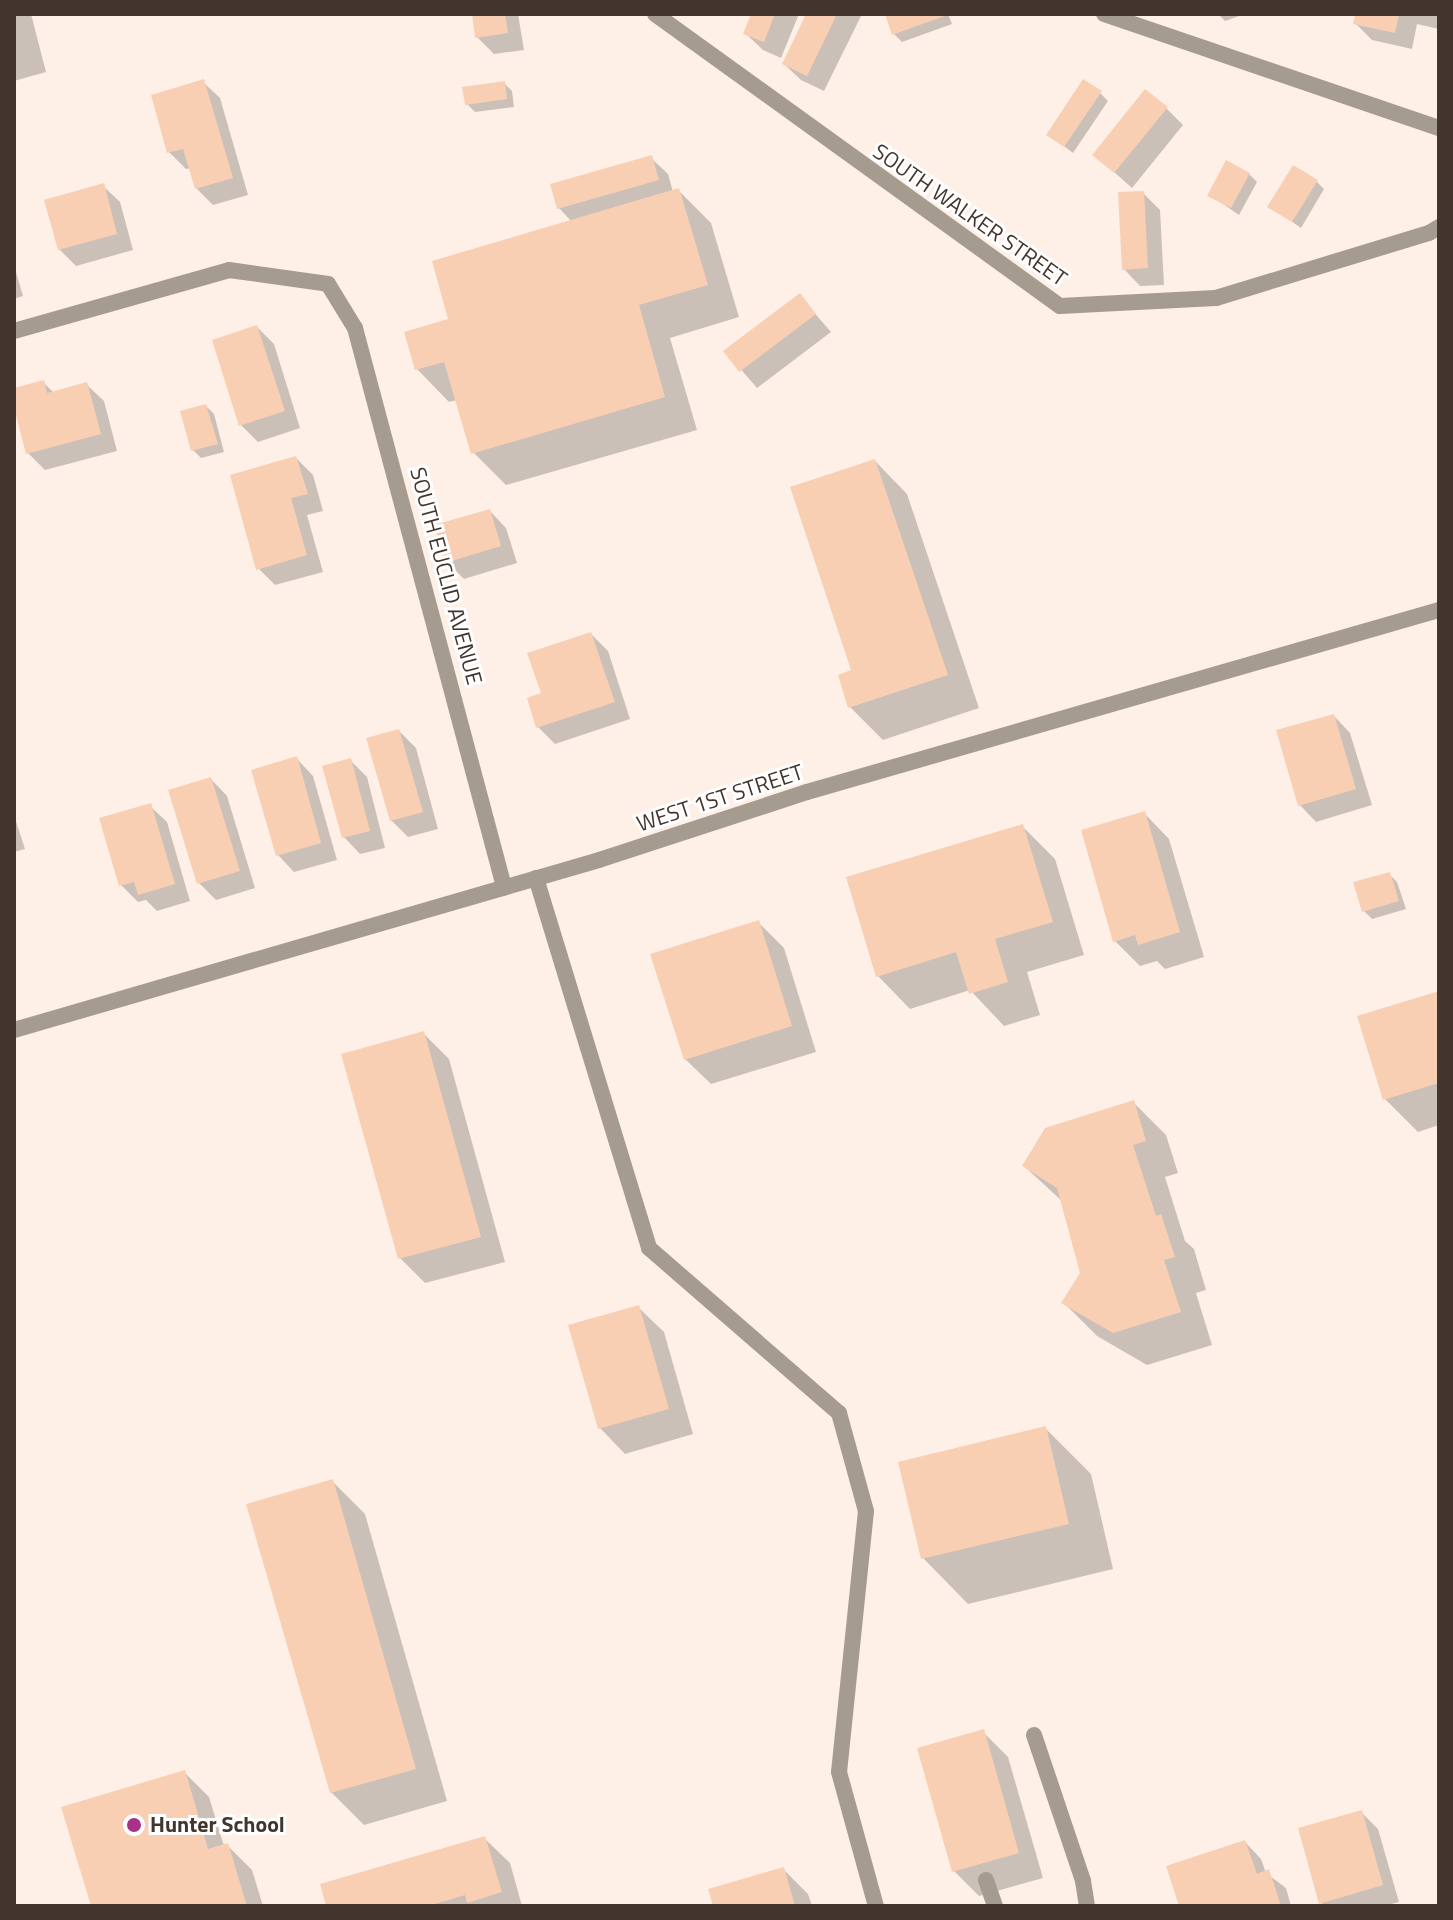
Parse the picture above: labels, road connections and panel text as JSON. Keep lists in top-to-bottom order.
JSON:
{
  "streets": {
    "street": ["SOUTH WALKER STREET", "SOUTH EUCLID AVENUE", "WEST 1ST STREET"]
  },
  "crossings": [
    ["SOUTH EUCLID AVENUE", "WEST 1ST STREET"]
  ],
  "places": ["Hunter School"]
}
